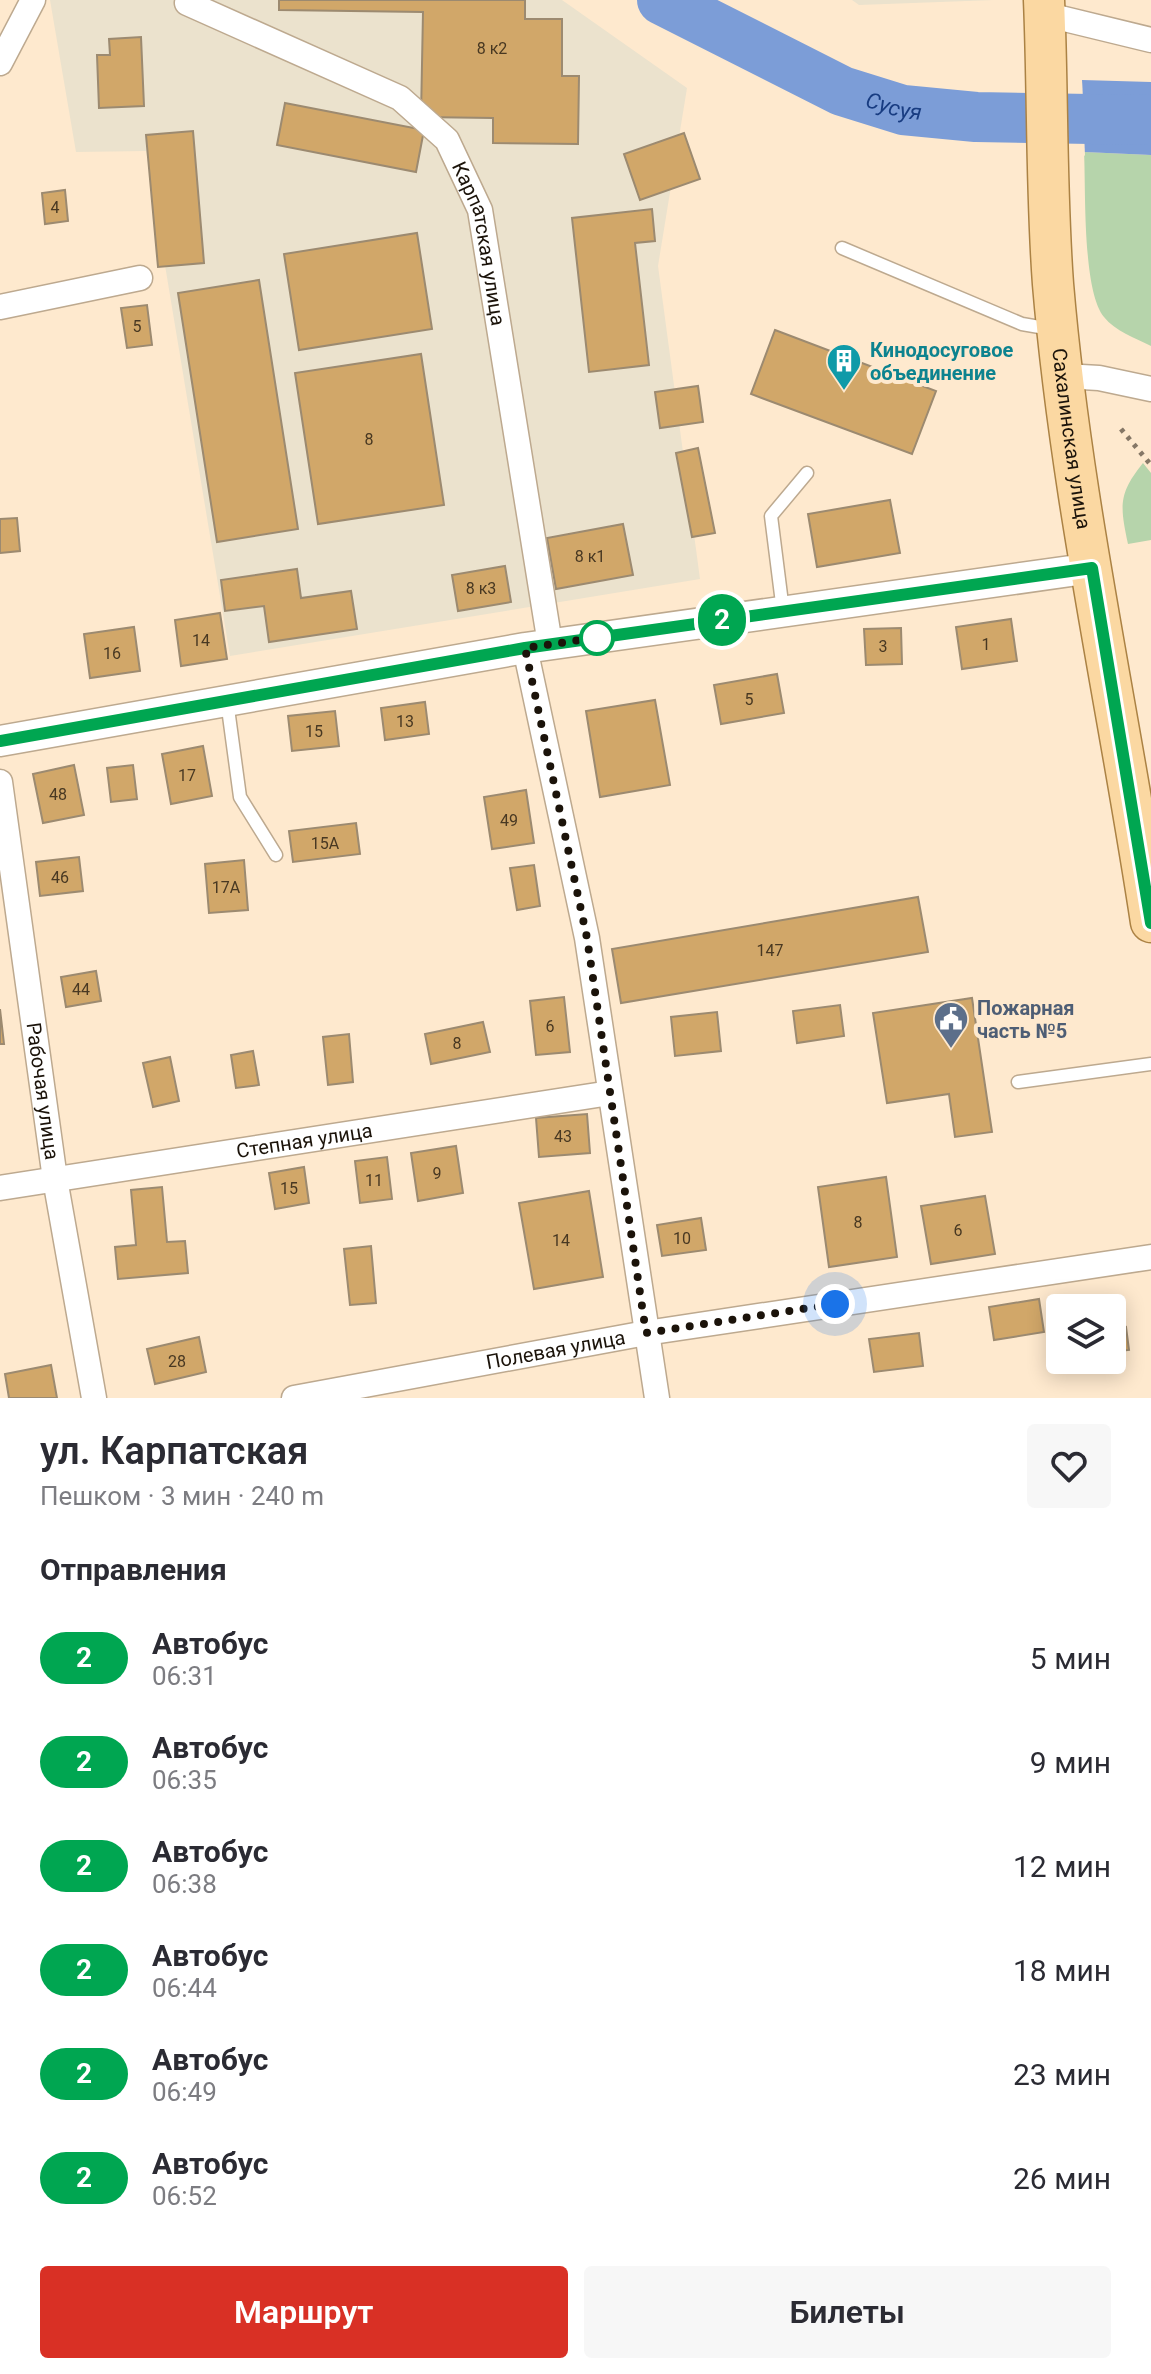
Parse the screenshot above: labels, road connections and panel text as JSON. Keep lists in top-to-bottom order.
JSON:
{
  "streets": {
    "main road": ["Сахалинская улица"],
    "street": [
      "Карпатская улица",
      "Рабочая улица",
      "Степная улица",
      "Полевая улица"
    ]
  },
  "crossings": [
    ["Карпатская улица", "Степная улица"],
    ["Карпатская улица", "Полевая улица"],
    ["Рабочая улица", "Степная улица"]
  ],
  "water": ["Сусуя"],
  "places": {
    "building": ["Кинодосуговое объединение"],
    "public building": ["Пожарная часть №5"]
  },
  "lines": ["bus line 2"],
  "house_numbers": [
    "8 к2",
    "4",
    "5",
    "8",
    "8 к1",
    "8 к3",
    "14",
    "1",
    "3",
    "16",
    "5",
    "13",
    "15",
    "17",
    "48",
    "49",
    "15А",
    "46",
    "17А",
    "147",
    "44",
    "6",
    "8",
    "43",
    "9",
    "11",
    "15",
    "8",
    "6",
    "10",
    "14",
    "28"
  ],
  "page": {
    "on_map": "2",
    "heading": [
      ["ул. Карпатская", "Пешком · 3 мин · 240 m"],
      "Отправления"
    ],
    "list": [
      {
        "mark": "2",
        "name": "Автобус",
        "note": "06:31",
        "value": "5 мин"
      },
      {
        "mark": "2",
        "name": "Автобус",
        "note": "06:35",
        "value": "9 мин"
      },
      {
        "mark": "2",
        "name": "Автобус",
        "note": "06:38",
        "value": "12 мин"
      },
      {
        "mark": "2",
        "name": "Автобус",
        "note": "06:44",
        "value": "18 мин"
      },
      {
        "mark": "2",
        "name": "Автобус",
        "note": "06:49",
        "value": "23 мин"
      },
      {
        "mark": "2",
        "name": "Автобус",
        "note": "06:52",
        "value": "26 мин"
      }
    ],
    "buttons": ["Маршрут", "Билеты"]
  }
}
